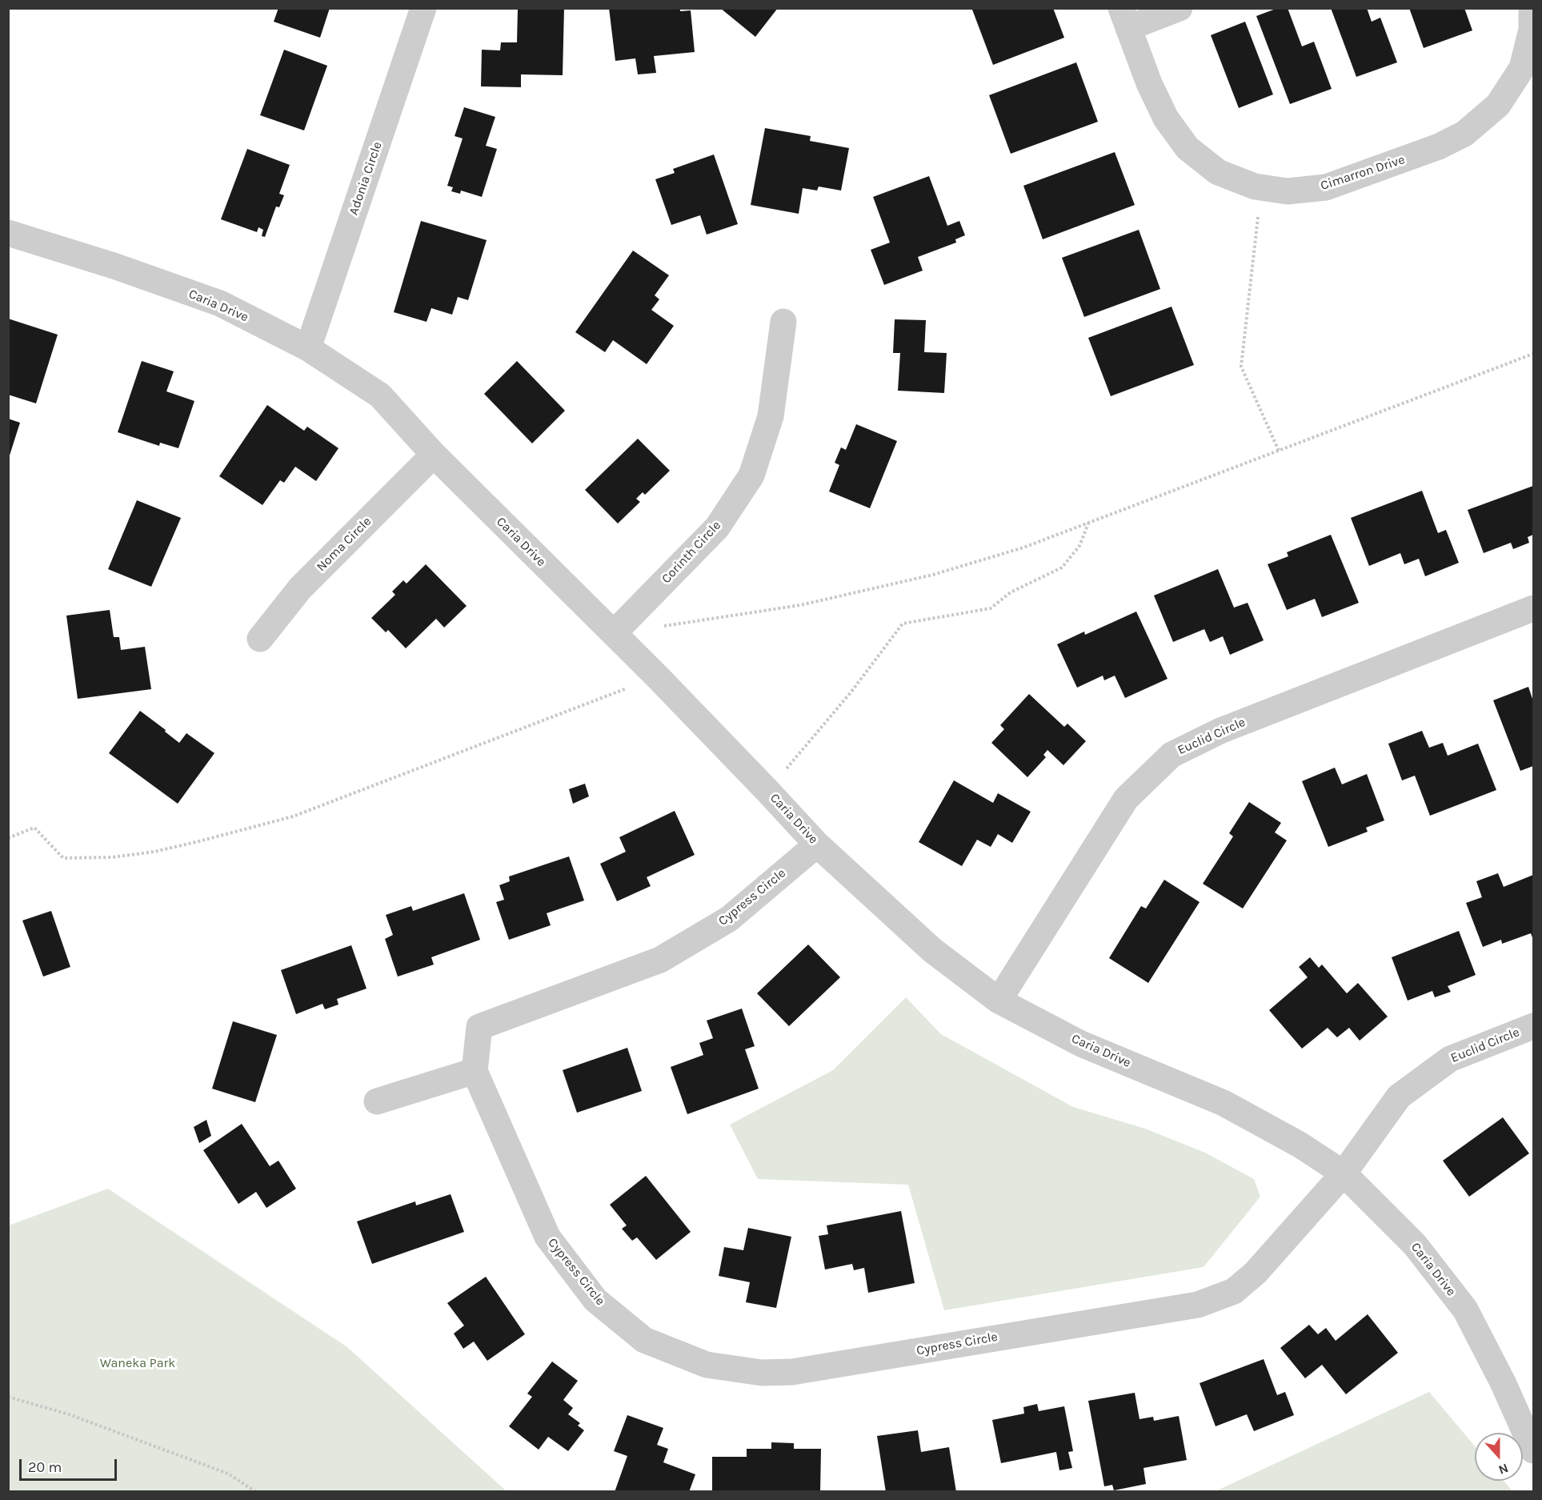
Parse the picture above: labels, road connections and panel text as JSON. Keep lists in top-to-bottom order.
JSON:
{
  "streets": {
    "street": [
      "Cimarron Drive",
      "Adonia Circle",
      "Caria Drive",
      "Noma Circle",
      "Corinth Circle",
      "Euclid Circle",
      "Cypress Circle"
    ]
  },
  "crossings": [
    ["Adonia Circle", "Caria Drive"],
    ["Caria Drive", "Noma Circle"],
    ["Caria Drive", "Corinth Circle"],
    ["Caria Drive", "Euclid Circle"],
    ["Caria Drive", "Cypress Circle"],
    ["Euclid Circle", "Cypress Circle"]
  ],
  "parks": ["Waneka Park"],
  "scale_bar": "20 m",
  "north": "bottom"
}
